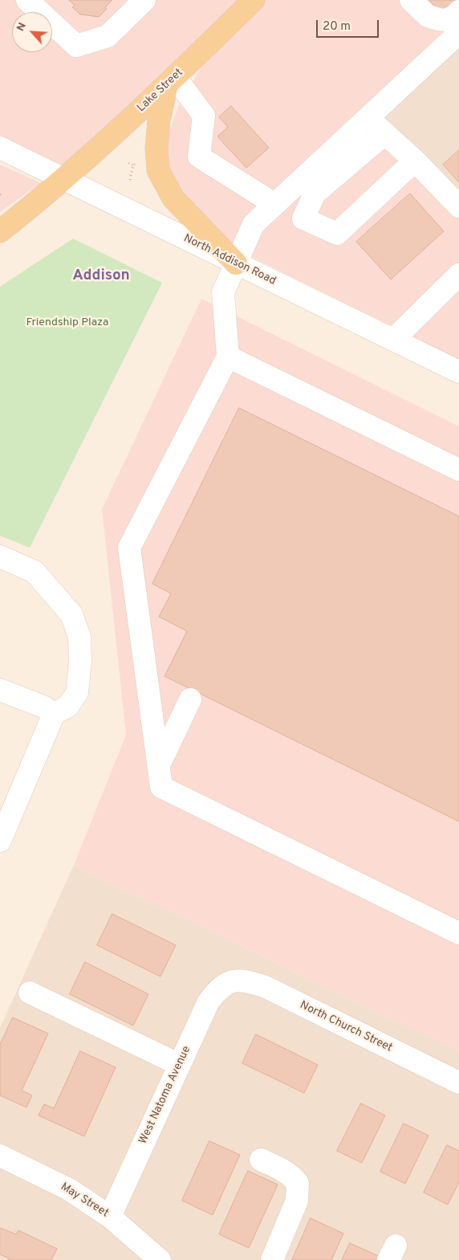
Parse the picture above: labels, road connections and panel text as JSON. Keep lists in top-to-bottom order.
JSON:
{
  "streets": {
    "main road": ["Lake Street"],
    "street": [
      "North Addison Road",
      "North Church Street",
      "West Natoma Avenue",
      "May Street"
    ]
  },
  "crossings": [
    ["Lake Street", "North Addison Road"],
    ["North Church Street", "West Natoma Avenue"],
    ["West Natoma Avenue", "May Street"]
  ],
  "districts": ["Addison"],
  "parks": ["Friendship Plaza"],
  "scale_bar": "20 m",
  "north": "top left"
}
